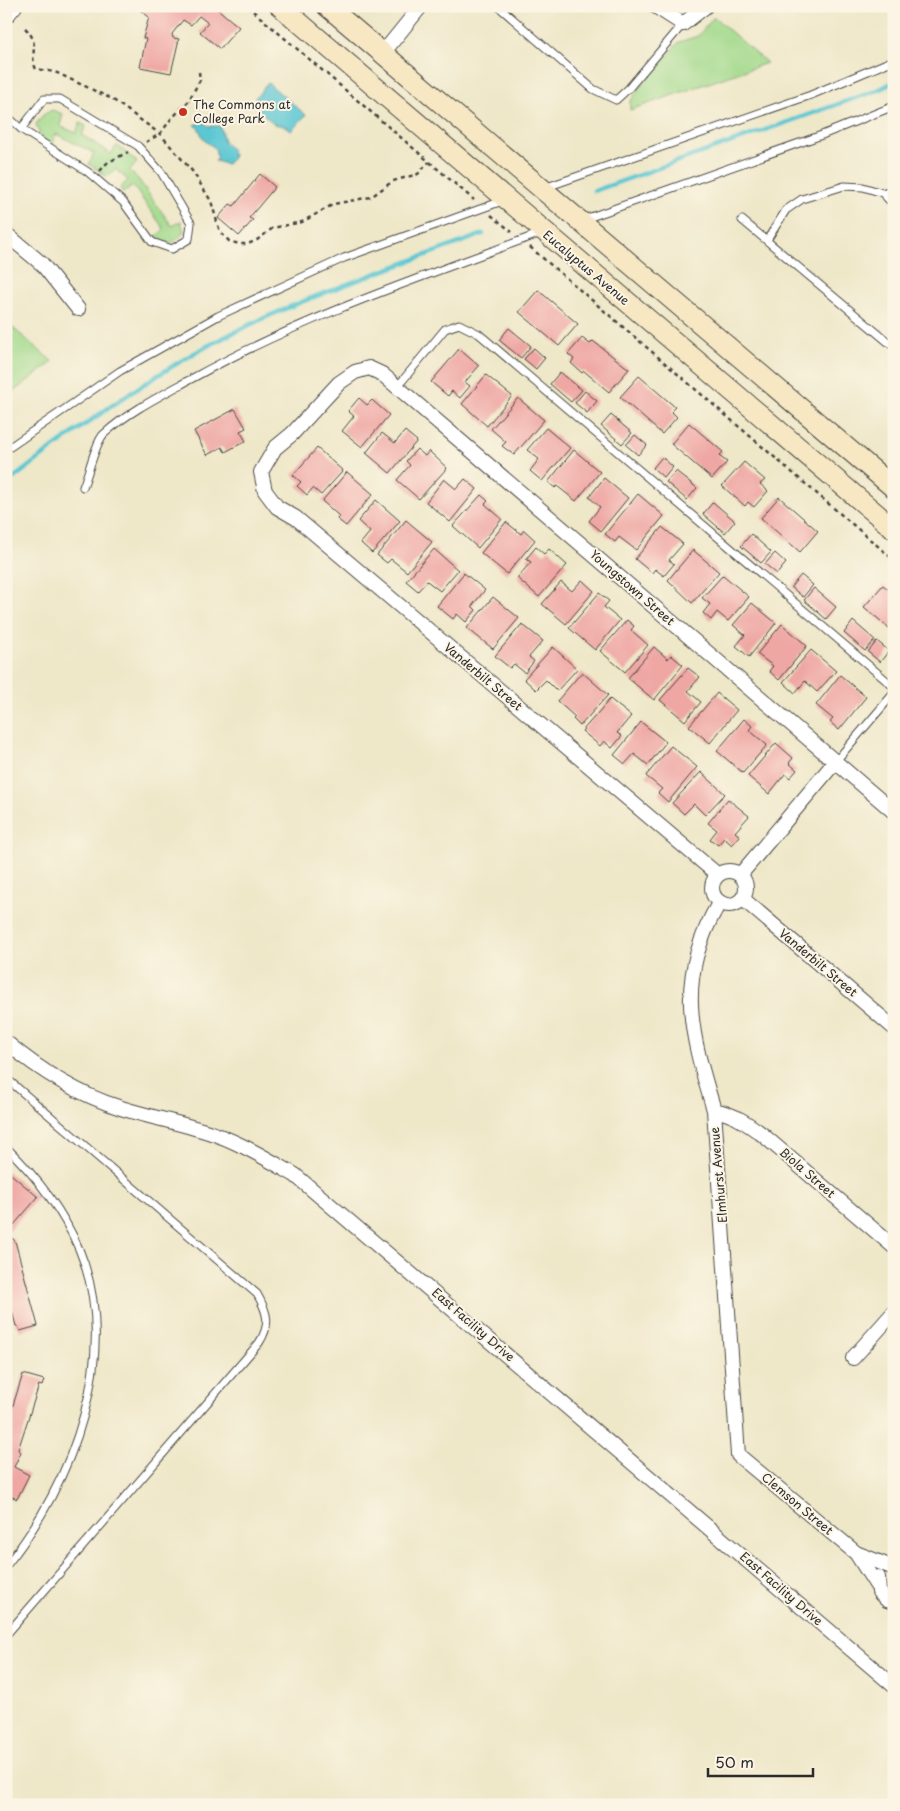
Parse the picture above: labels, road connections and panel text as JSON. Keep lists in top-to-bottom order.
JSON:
{
  "streets": {
    "street": [
      "Eucalyptus Avenue",
      "Youngstown Street",
      "Vanderbilt Street",
      "Biola Street",
      "Elmhurst Avenue",
      "East Facility Drive",
      "Clemson Street"
    ]
  },
  "crossings": [
    ["Youngstown Street", "Vanderbilt Street"],
    ["Vanderbilt Street", "Elmhurst Avenue"],
    ["Biola Street", "Elmhurst Avenue"],
    ["Elmhurst Avenue", "Clemson Street"]
  ],
  "places": ["The Commons at College Park"],
  "scale_bar": "50 m"
}
